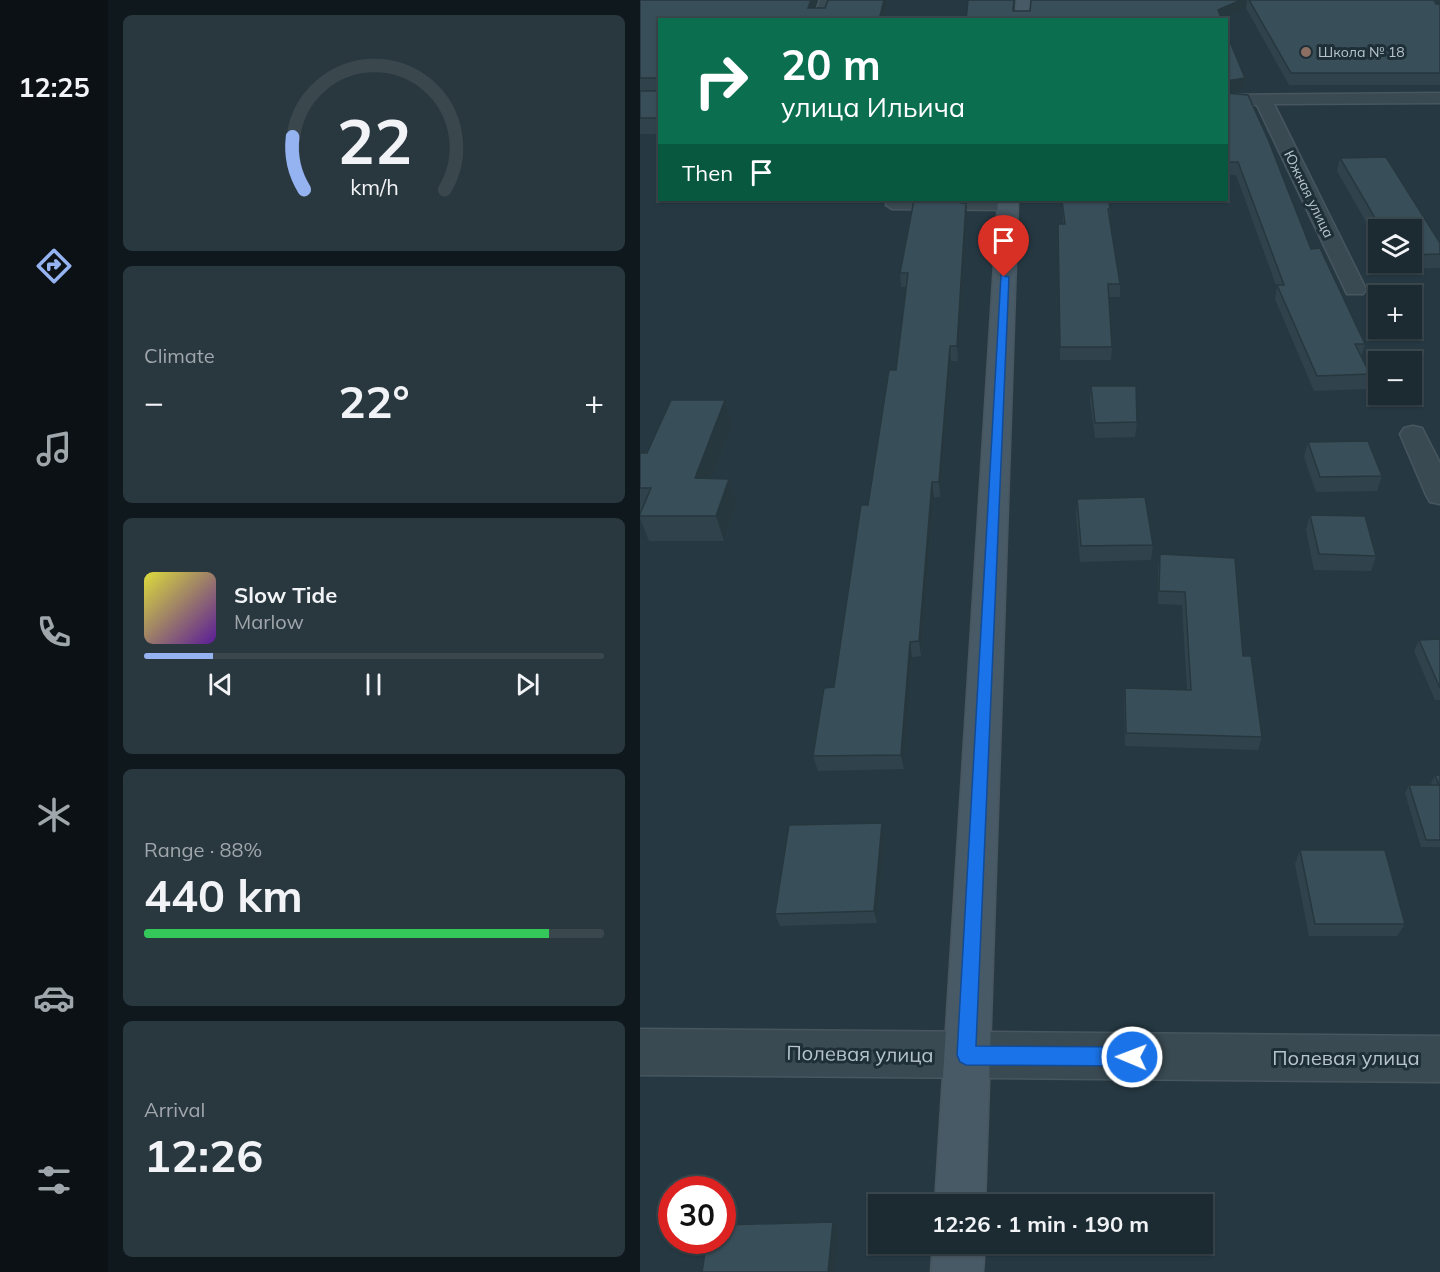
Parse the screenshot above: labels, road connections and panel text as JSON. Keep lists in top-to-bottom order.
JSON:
{
  "streets": {
    "street": ["Южная улица", "Полевая улица"]
  },
  "places": ["Школа № 18"],
  "page": {
    "tabs": "12:25",
    "turn": ["20 m", "улица Ильича"],
    "then": "Then",
    "map_buttons": ["+", "−"],
    "tile": [
      "Climate",
      ["Range · 88%", "440 km"],
      ["Arrival", "12:26"]
    ],
    "heat": ["−", "22°", "+"],
    "song": ["Slow Tide", "Marlow"],
    "limit": "30",
    "trip": "12:26 · 1 min · 190 m",
    "gauge": ["22", "km/h"]
  }
}
